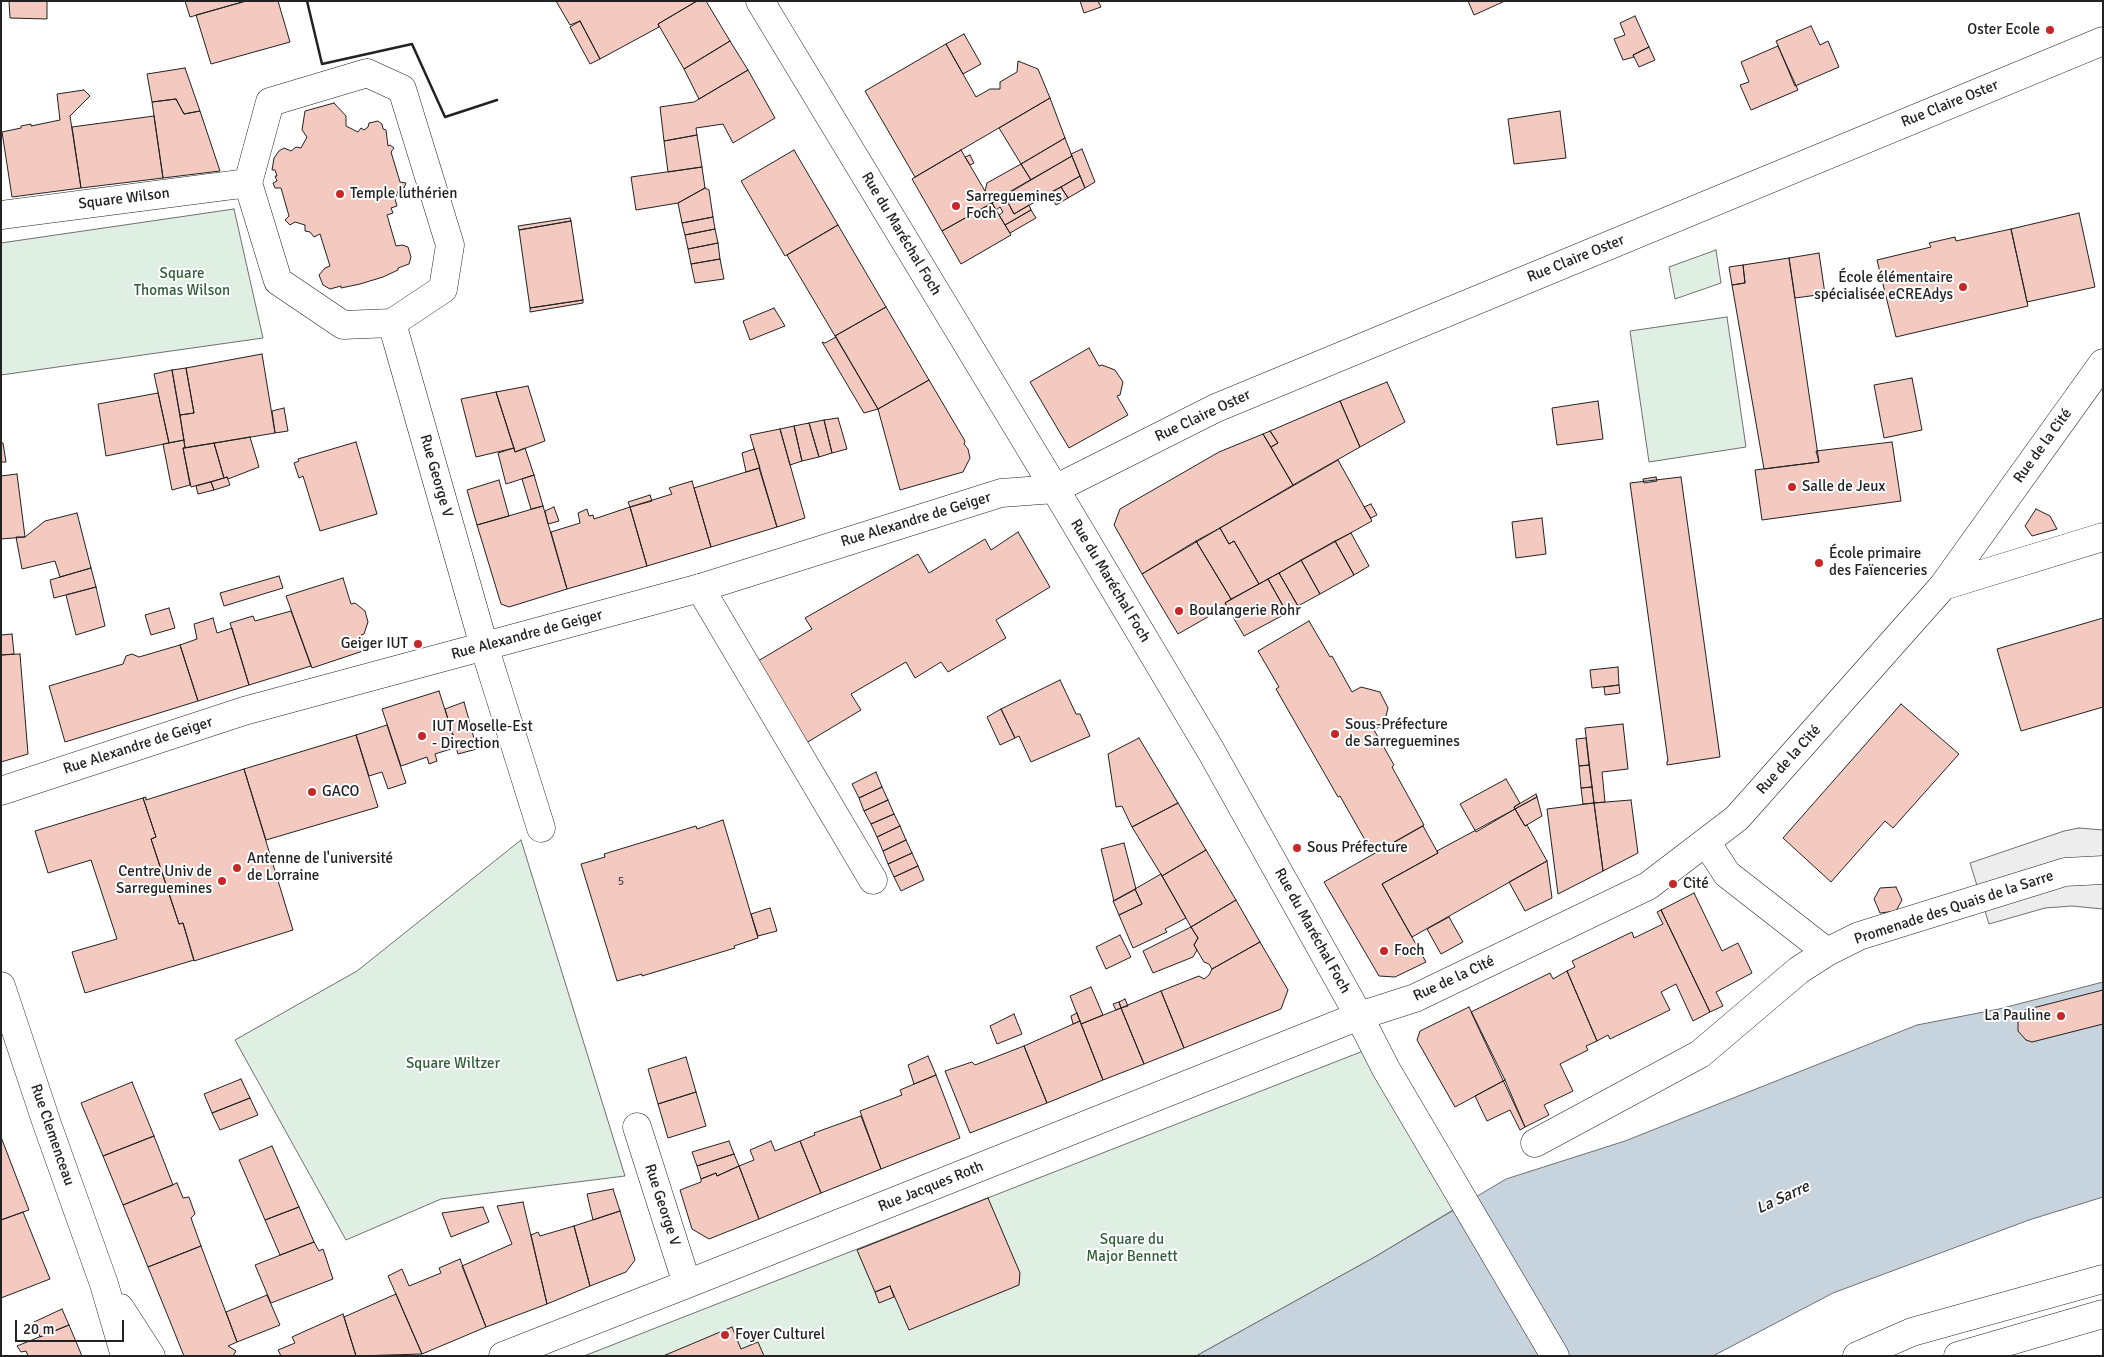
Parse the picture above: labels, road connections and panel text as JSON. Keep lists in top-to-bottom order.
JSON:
{
  "streets": {
    "street": [
      "Rue Claire Oster",
      "Square Wilson",
      "Rue du Maréchal Foch",
      "Rue de la Cité",
      "Rue George V",
      "Rue Alexandre de Geiger",
      "Promenade des Quais de la Sarre",
      "Rue Clemenceau",
      "Rue Jacques Roth"
    ]
  },
  "crossings": [
    ["Rue Claire Oster", "Rue du Maréchal Foch"],
    ["Rue Claire Oster", "Rue Alexandre de Geiger"],
    ["Rue du Maréchal Foch", "Rue de la Cité"],
    ["Rue du Maréchal Foch", "Rue Alexandre de Geiger"],
    ["Rue du Maréchal Foch", "Rue Jacques Roth"],
    ["Rue de la Cité", "Rue Jacques Roth"],
    ["Rue George V", "Rue Alexandre de Geiger"],
    ["Rue George V", "Rue Jacques Roth"]
  ],
  "water": ["La Sarre"],
  "parks": ["Square Thomas Wilson", "Square Wiltzer", "Square du Major Bennett"],
  "places": [
    "Oster Ecole",
    "Temple luthérien",
    "Sarreguemines Foch",
    "École élémentaire spécialisée eCREAdys",
    "Salle de Jeux",
    "École primaire des Faïenceries",
    "Boulangerie Rohr",
    "Geiger IUT",
    "Sous-Préfecture de Sarreguemines",
    "IUT Moselle-Est - Direction",
    "GACO",
    "Sous Préfecture",
    "Antenne de l'université de Lorraine",
    "Centre Univ de Sarreguemines",
    "Cité",
    "Foch",
    "La Pauline",
    "Foyer Culturel"
  ],
  "house_numbers": ["5"],
  "scale_bar": "20 m"
}
